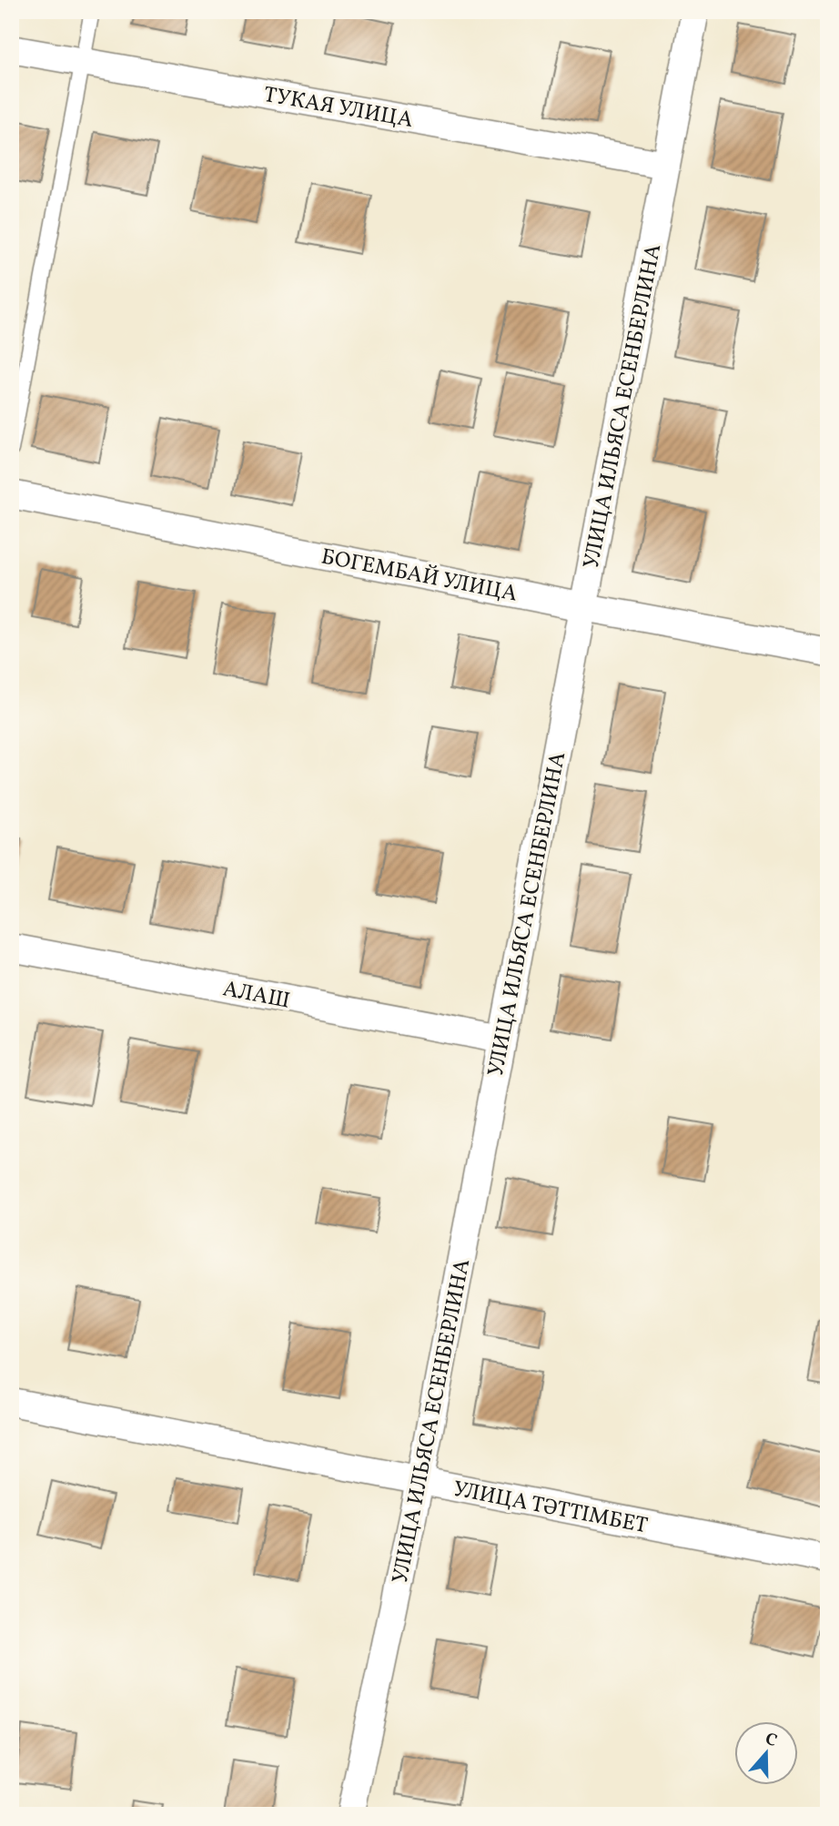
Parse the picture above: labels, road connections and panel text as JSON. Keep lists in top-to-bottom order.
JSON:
{
  "streets": {
    "street": [
      "ТУКАЯ УЛИЦА",
      "УЛИЦА ИЛЬЯСА ЕСЕНБЕРЛИНА",
      "БОГЕМБАЙ УЛИЦА",
      "АЛАШ",
      "УЛИЦА ТӘТТІМБЕТ"
    ]
  },
  "crossings": [
    ["ТУКАЯ УЛИЦА", "УЛИЦА ИЛЬЯСА ЕСЕНБЕРЛИНА"],
    ["УЛИЦА ИЛЬЯСА ЕСЕНБЕРЛИНА", "БОГЕМБАЙ УЛИЦА"],
    ["УЛИЦА ИЛЬЯСА ЕСЕНБЕРЛИНА", "АЛАШ"],
    ["УЛИЦА ИЛЬЯСА ЕСЕНБЕРЛИНА", "УЛИЦА ТӘТТІМБЕТ"]
  ],
  "north": "top"
}
